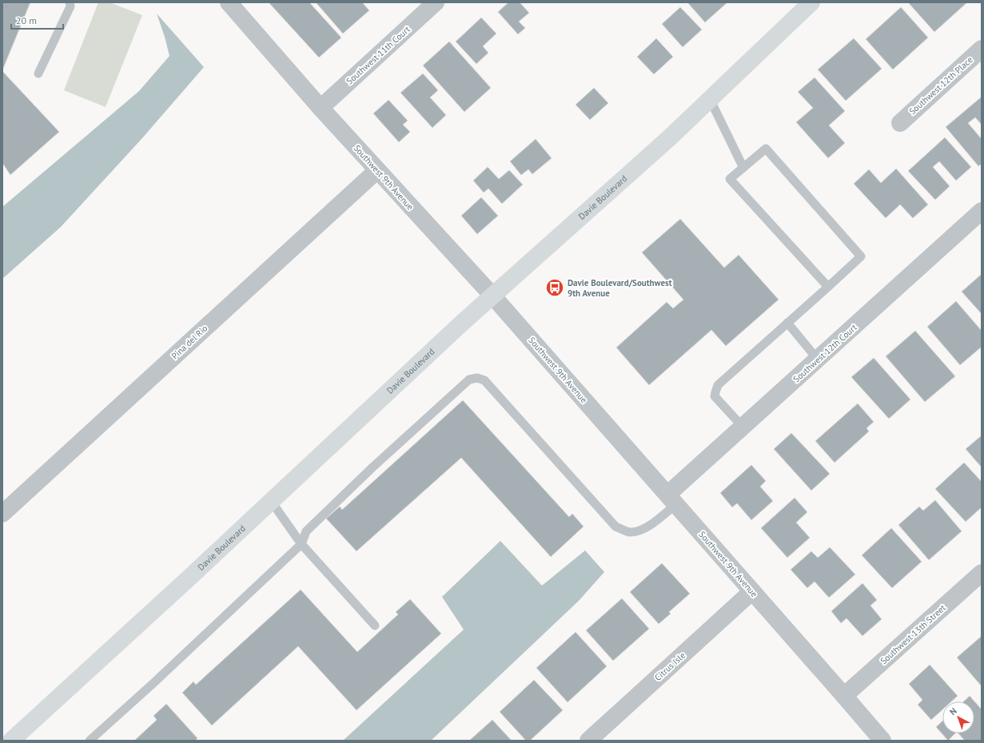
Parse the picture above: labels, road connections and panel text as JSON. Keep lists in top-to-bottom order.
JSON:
{
  "streets": {
    "main road": ["Davie Boulevard"],
    "street": [
      "Southwest 11th Court",
      "Southwest 12th Place",
      "Southwest 9th Avenue",
      "Pina del Rio",
      "Southwest 12th Court",
      "Southwest 13th Street",
      "Citrus Isle"
    ]
  },
  "crossings": [
    ["Southwest 11th Court", "Southwest 9th Avenue"],
    ["Southwest 9th Avenue", "Davie Boulevard"],
    ["Southwest 9th Avenue", "Pina del Rio"],
    ["Southwest 9th Avenue", "Southwest 12th Court"],
    ["Southwest 9th Avenue", "Southwest 13th Street"],
    ["Southwest 9th Avenue", "Citrus Isle"]
  ],
  "places": {
    "bus stop": ["Davie Boulevard/Southwest 9th Avenue"]
  },
  "scale_bar": "20 m",
  "north": "top left"
}
